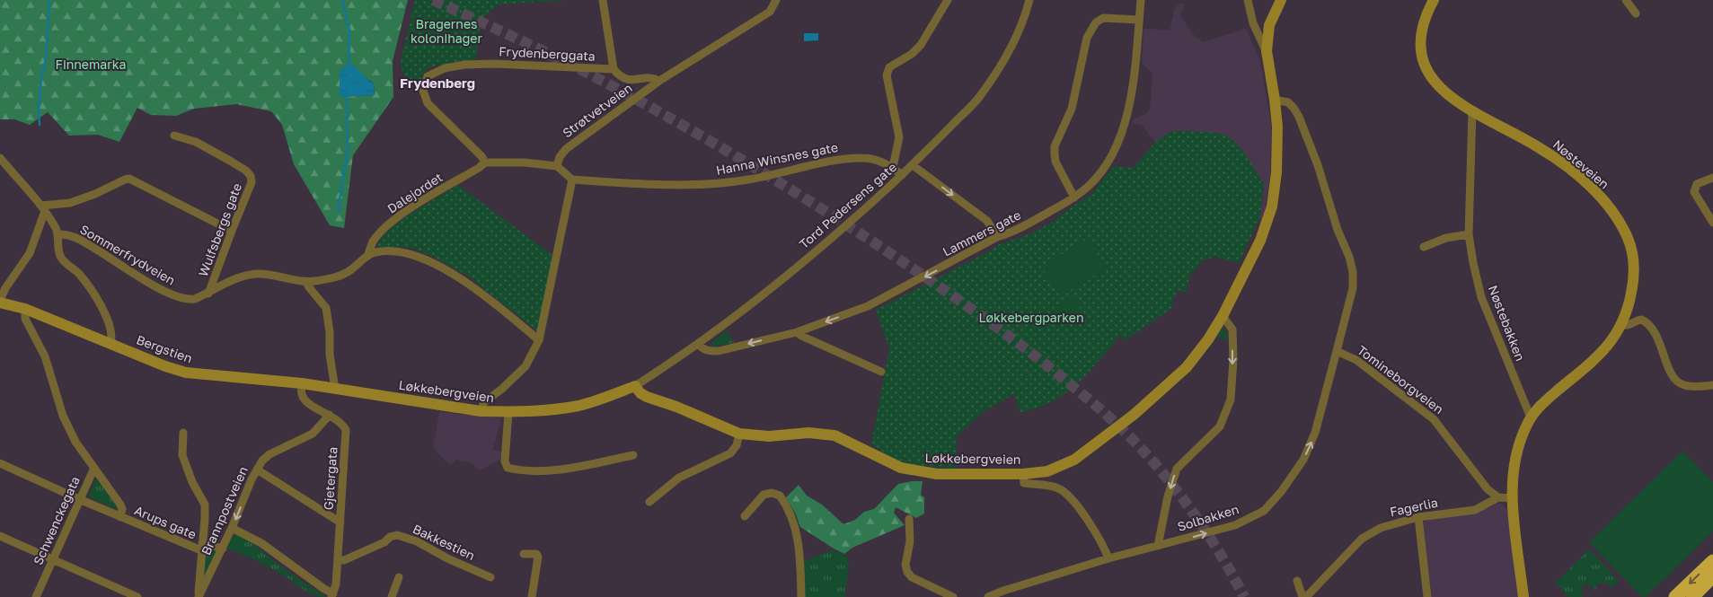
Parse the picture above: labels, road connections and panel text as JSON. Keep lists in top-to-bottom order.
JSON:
{
  "streets": {
    "main road": ["Nøsteveien", "Bergstien", "Løkkebergveien"],
    "street": [
      "Frydenberggata",
      "Strøtvetveien",
      "Hanna Winsnes gate",
      "Dalejordet",
      "Tord Pedersens gate",
      "Wulfsbergs gate",
      "Lammers gate",
      "Sommerfrydveien",
      "Nøstebakken",
      "Tomineborgveien",
      "Gjetergata",
      "Fagerlia",
      "Brannpostveien",
      "Solbakken",
      "Schwenckegata",
      "Arups gate",
      "Bakkestien"
    ]
  },
  "crossings": [
    ["Frydenberggata", "Dalejordet"],
    ["Hanna Winsnes gate", "Tord Pedersens gate"],
    ["Nøsteveien", "Nøstebakken"],
    ["Dalejordet", "Sommerfrydveien"],
    ["Tord Pedersens gate", "Lammers gate"],
    ["Tord Pedersens gate", "Løkkebergveien"],
    ["Wulfsbergs gate", "Sommerfrydveien"],
    ["Bergstien", "Løkkebergveien"],
    ["Bergstien", "Gjetergata"],
    ["Bergstien", "Schwenckegata"],
    ["Tomineborgveien", "Løkkebergveien"],
    ["Tomineborgveien", "Fagerlia"],
    ["Tomineborgveien", "Solbakken"],
    ["Gjetergata", "Brannpostveien"],
    ["Gjetergata", "Bakkestien"],
    ["Brannpostveien", "Arups gate"],
    ["Schwenckegata", "Arups gate"]
  ],
  "one_way": ["Lammers gate", "Solbakken"],
  "districts": ["Frydenberg"],
  "parks": ["Bragernes kolonihager", "Finnemarka", "Løkkebergparken"]
}
